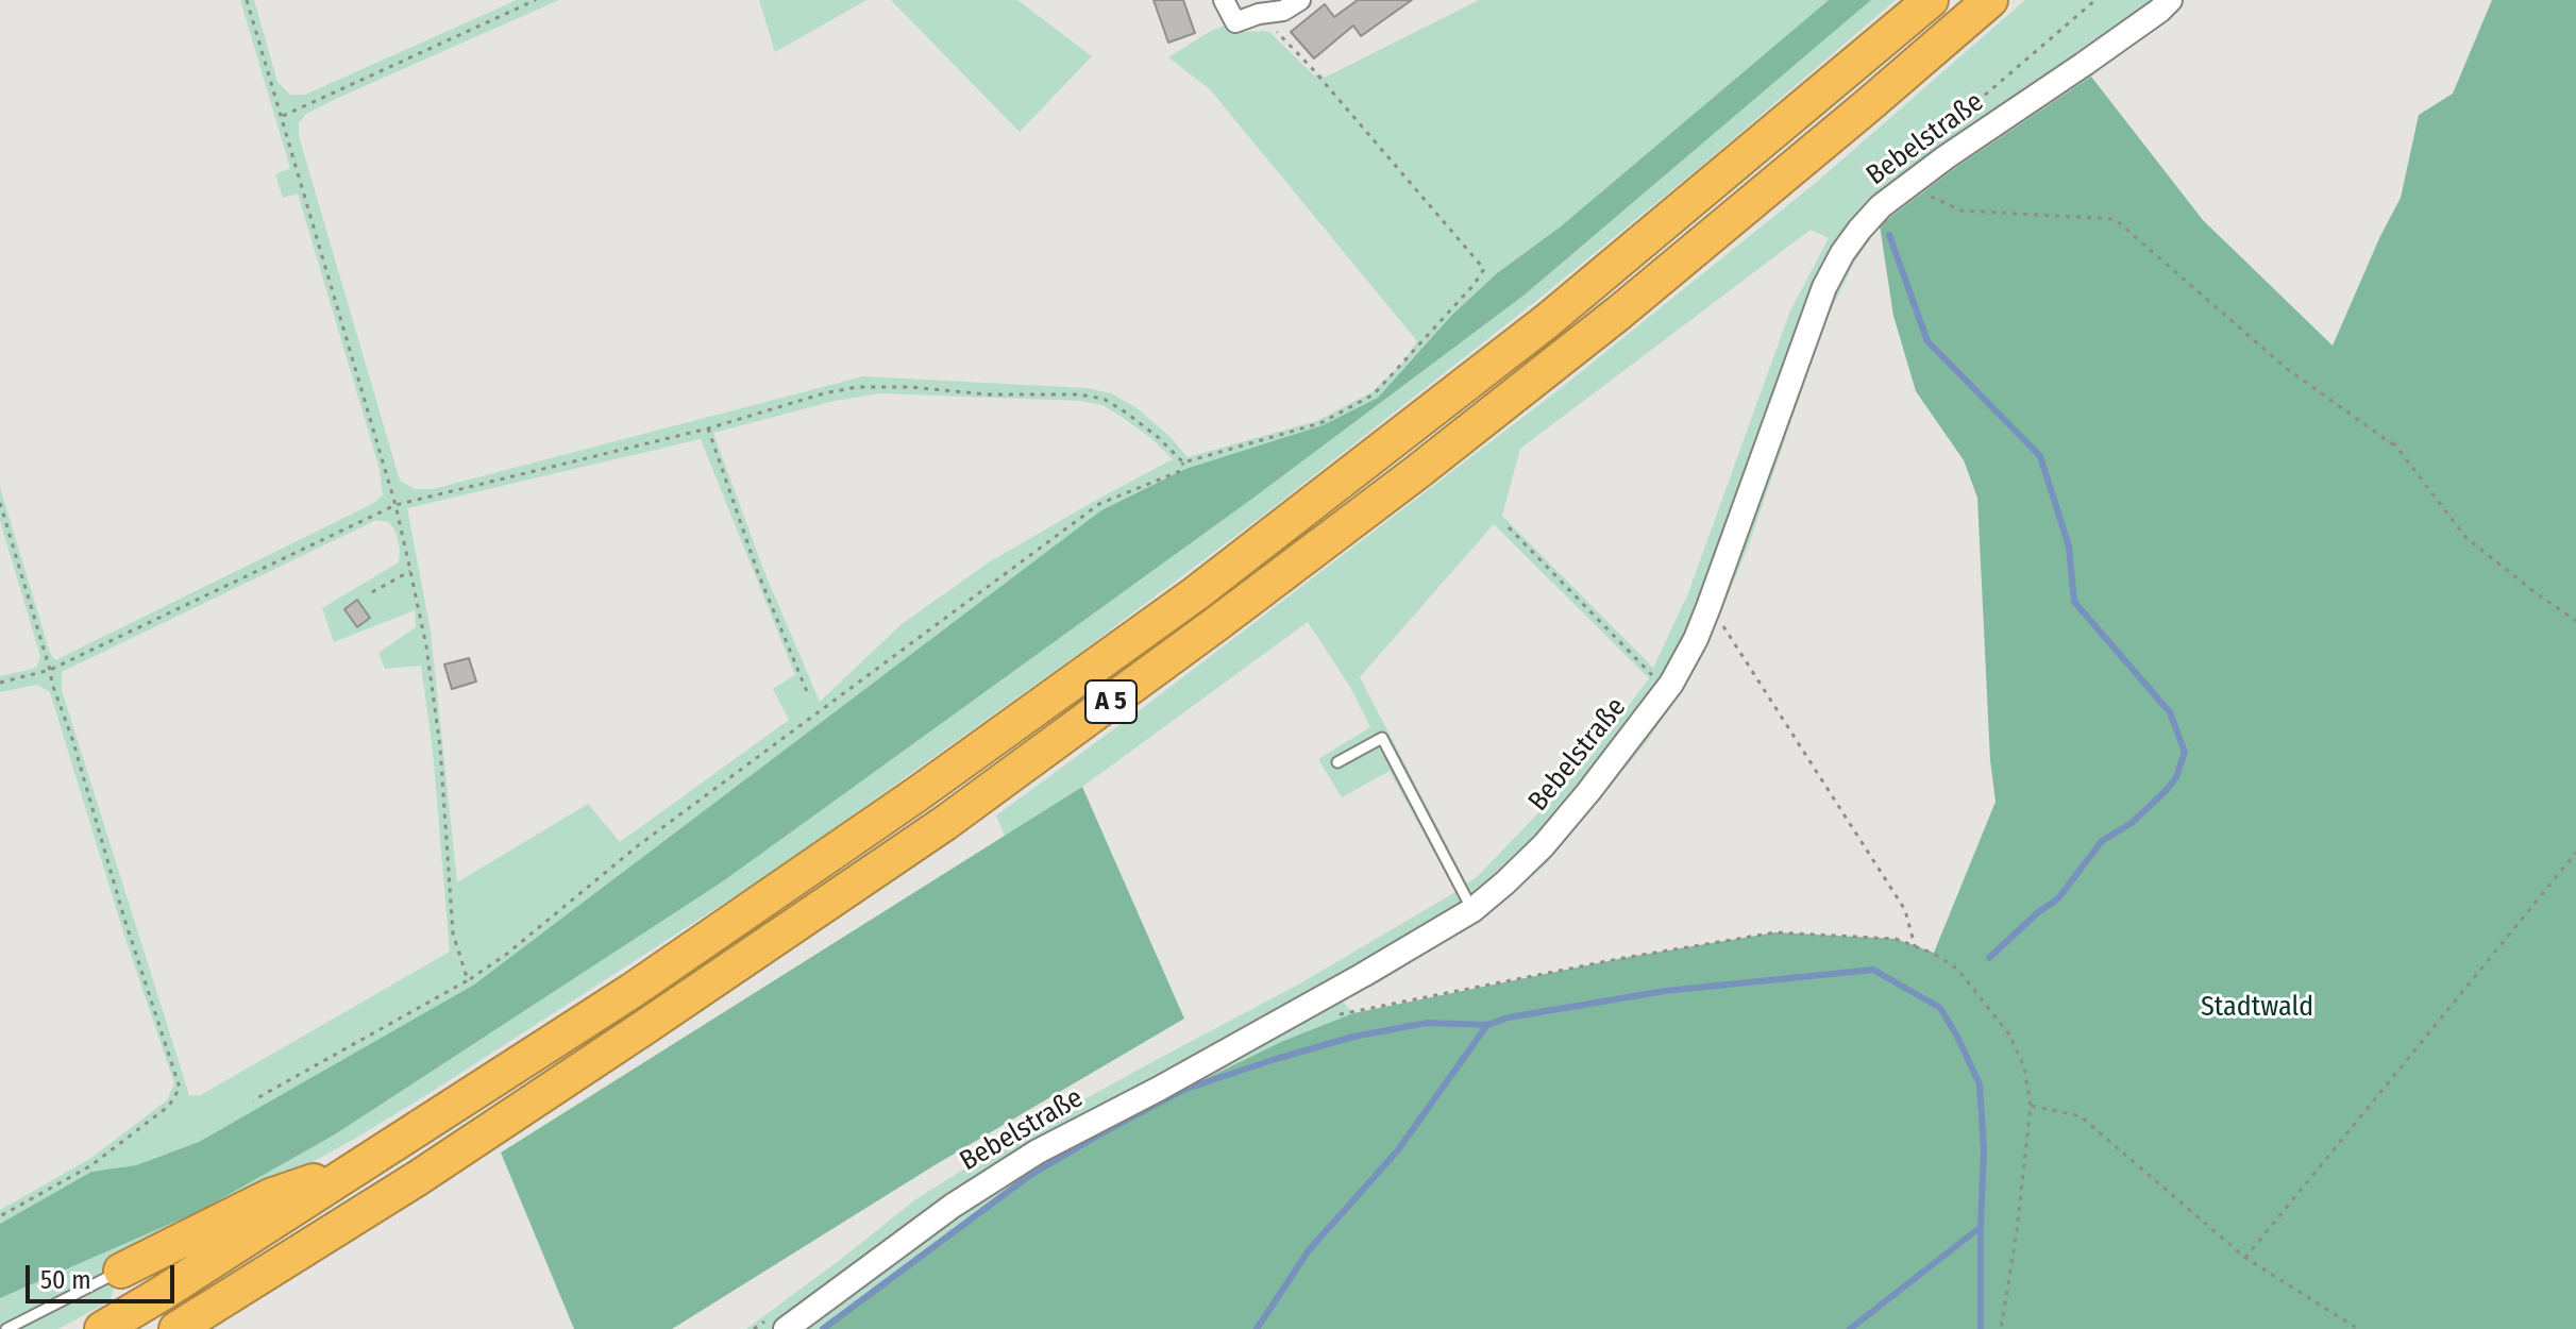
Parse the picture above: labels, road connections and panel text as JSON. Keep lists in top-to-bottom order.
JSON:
{
  "streets": {
    "highway": ["A 5"],
    "street": ["Bebelstraße"]
  },
  "parks": ["Stadtwald"],
  "scale_bar": "50 m"
}
